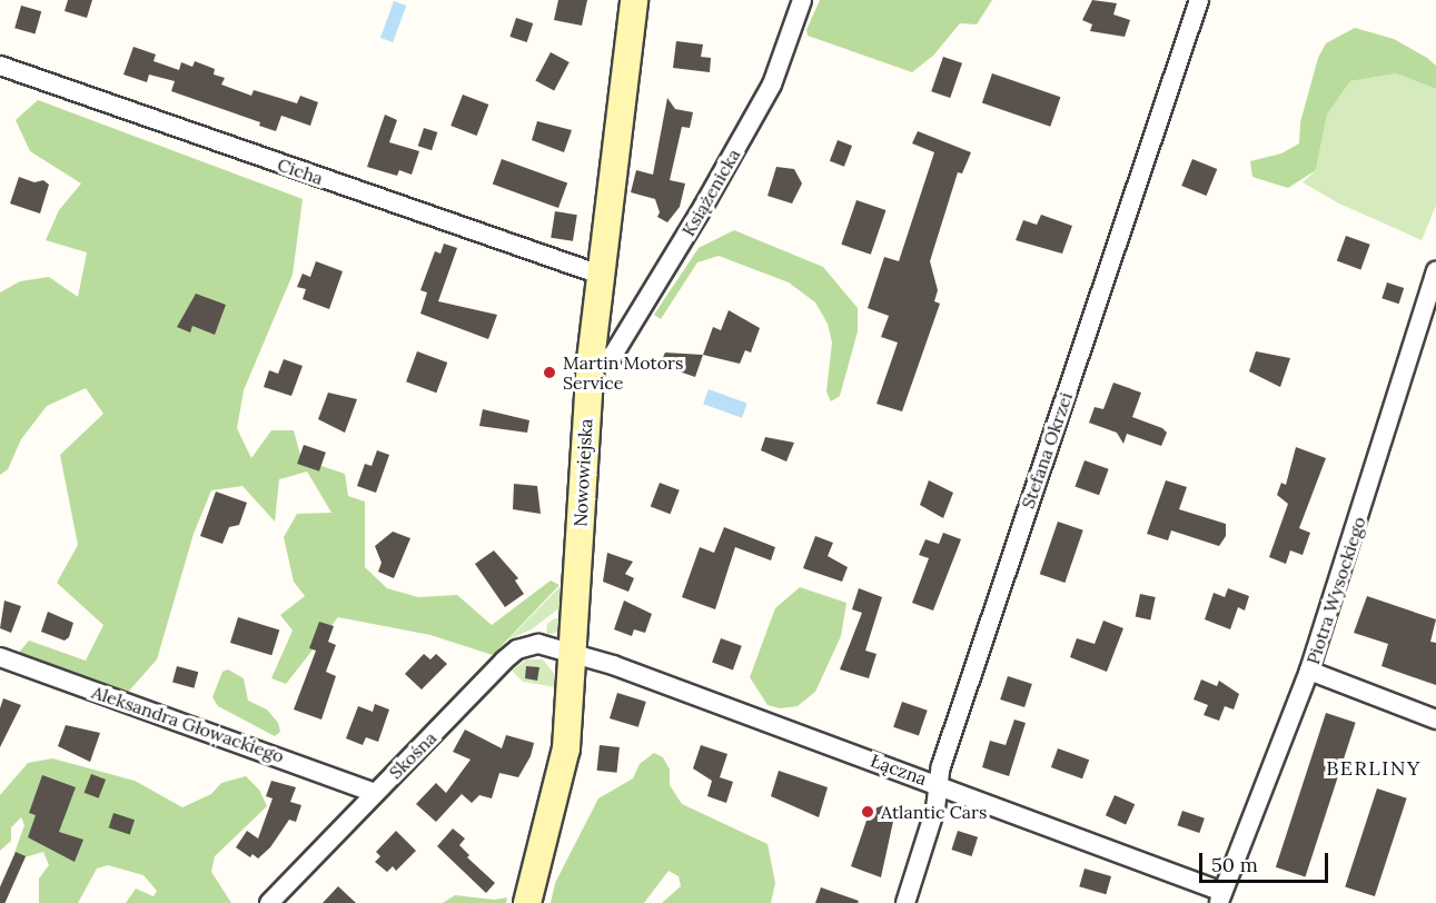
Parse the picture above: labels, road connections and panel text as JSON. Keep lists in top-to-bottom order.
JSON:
{
  "streets": {
    "street": [
      "Cicha",
      "Książenicka",
      "Stefana Okrzei",
      "Nowowiejska",
      "Piotra Wysockiego",
      "Aleksandra Głowackiego",
      "Skośna",
      "Łączna"
    ]
  },
  "crossings": [
    ["Cicha", "Nowowiejska"],
    ["Książenicka", "Nowowiejska"],
    ["Stefana Okrzei", "Łączna"],
    ["Nowowiejska", "Skośna"],
    ["Nowowiejska", "Łączna"],
    ["Piotra Wysockiego", "Łączna"],
    ["Aleksandra Głowackiego", "Skośna"],
    ["Skośna", "Łączna"]
  ],
  "districts": ["BERLINY"],
  "places": ["Martin Motors Service", "Atlantic Cars"],
  "scale_bar": "50 m"
}
